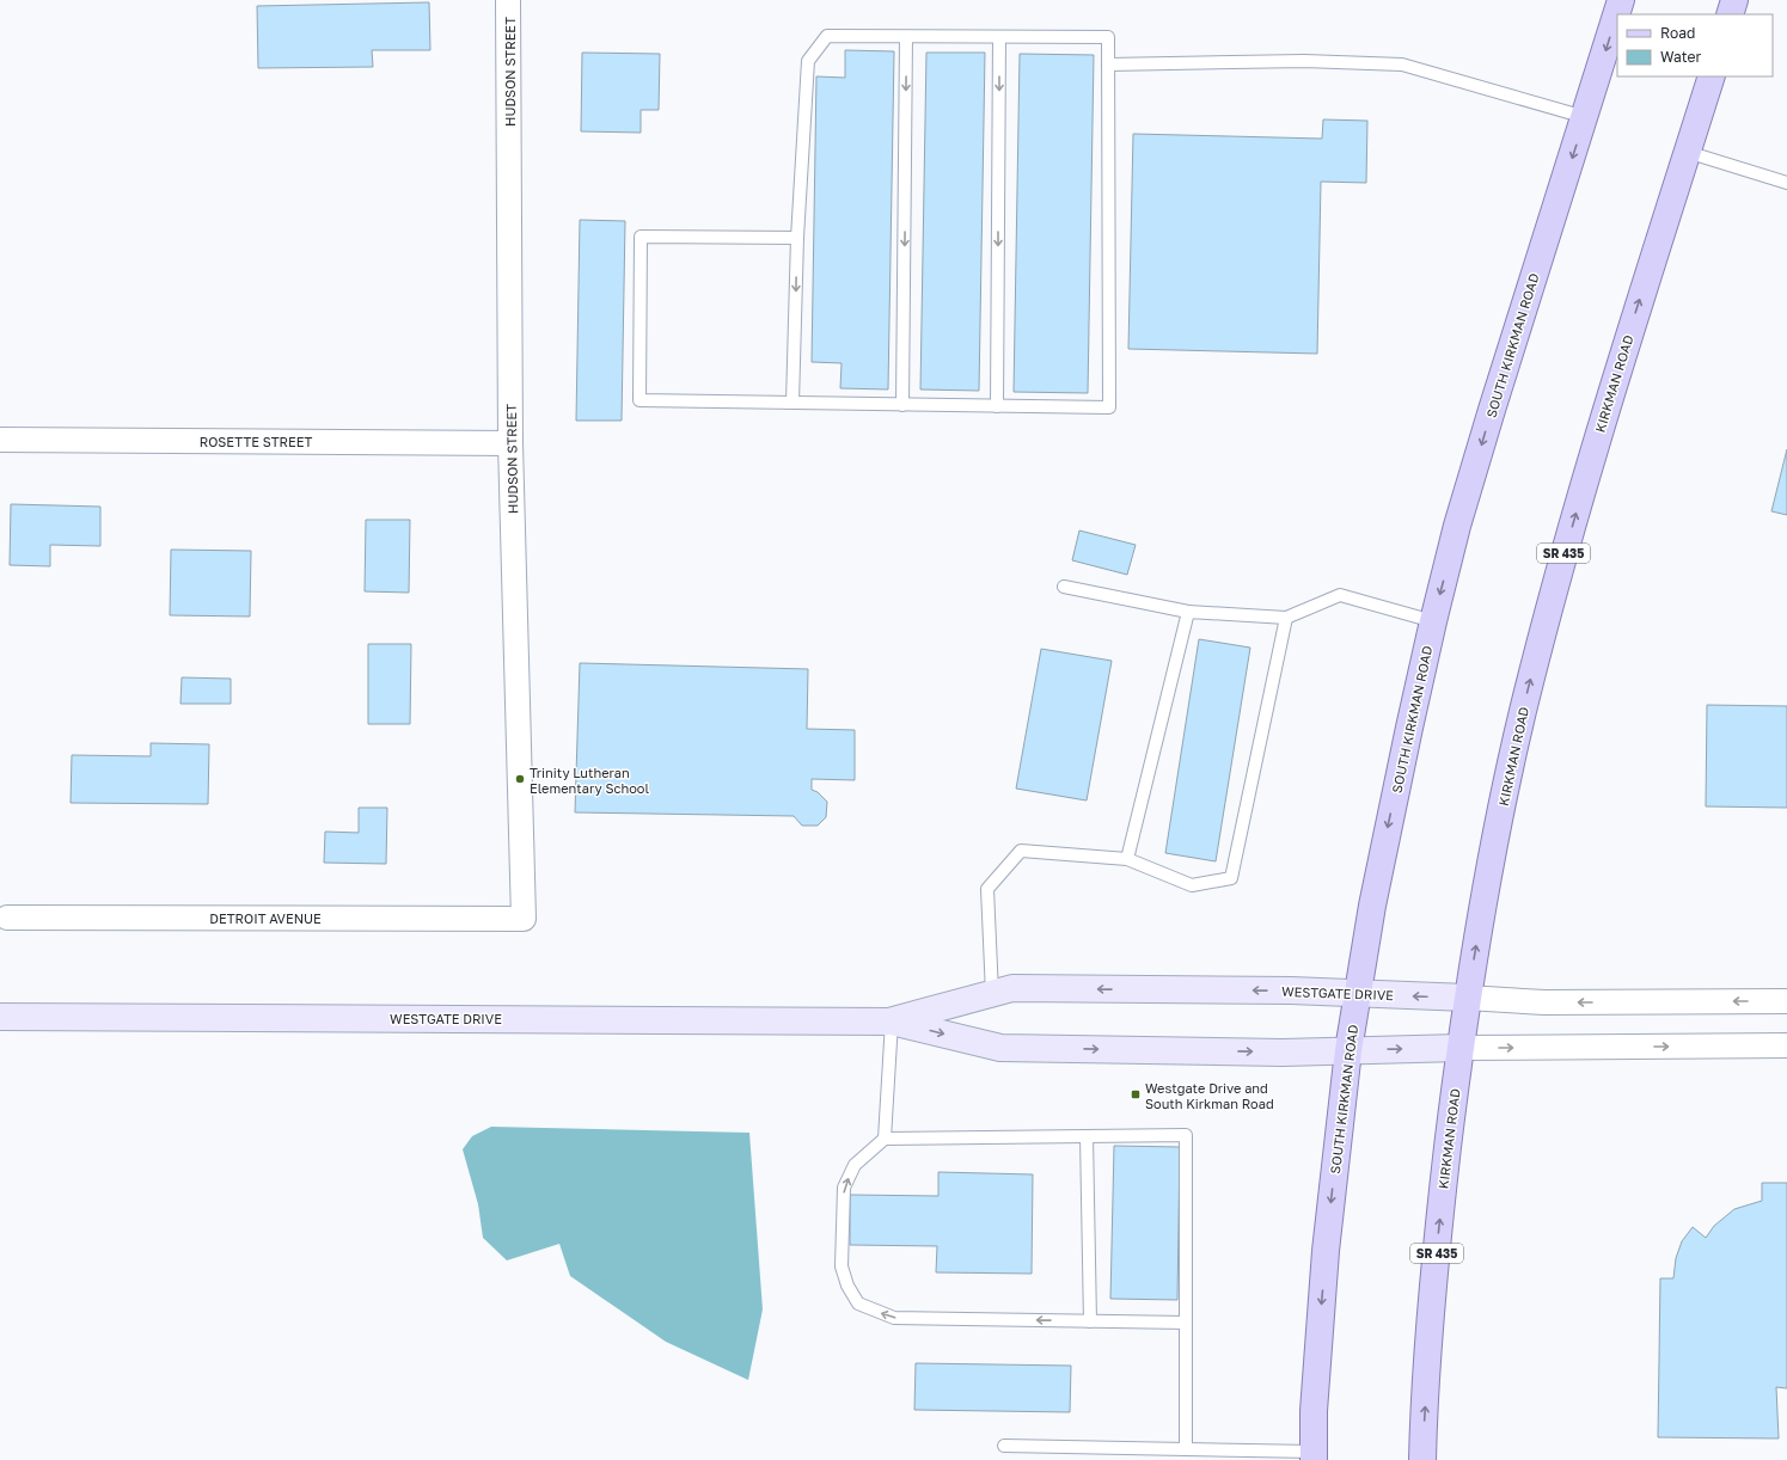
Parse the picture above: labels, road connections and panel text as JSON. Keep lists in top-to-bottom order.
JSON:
{
  "streets": {
    "main road": ["SOUTH KIRKMAN ROAD", "KIRKMAN ROAD", "SR 435"],
    "street": [
      "HUDSON STREET",
      "ROSETTE STREET",
      "DETROIT AVENUE",
      "WESTGATE DRIVE"
    ]
  },
  "crossings": [
    ["HUDSON STREET", "ROSETTE STREET"],
    ["HUDSON STREET", "DETROIT AVENUE"],
    ["SOUTH KIRKMAN ROAD", "WESTGATE DRIVE"],
    ["KIRKMAN ROAD", "WESTGATE DRIVE"]
  ],
  "one_way": ["SOUTH KIRKMAN ROAD", "KIRKMAN ROAD"],
  "places": {
    "other": ["Trinity Lutheran Elementary School"],
    "transit": ["Westgate Drive and South Kirkman Road"]
  },
  "legend": ["Road", "Water"]
}
